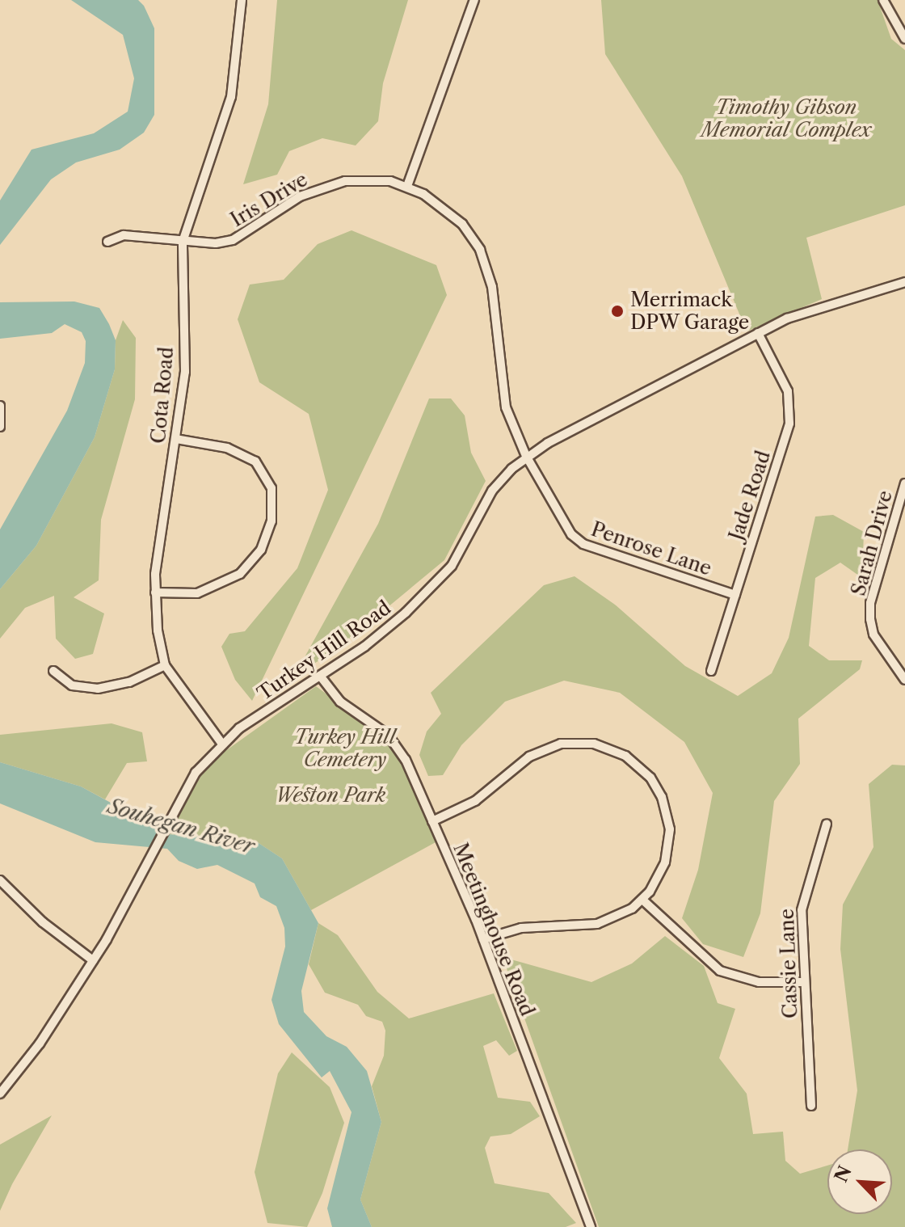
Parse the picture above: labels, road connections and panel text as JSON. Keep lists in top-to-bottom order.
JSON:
{
  "streets": {
    "street": [
      "Iris Drive",
      "Cota Road",
      "Jade Road",
      "Sarah Drive",
      "Penrose Lane",
      "Turkey Hill Road",
      "Meetinghouse Road",
      "Cassie Lane"
    ]
  },
  "crossings": [
    ["Iris Drive", "Cota Road"],
    ["Iris Drive", "Penrose Lane"],
    ["Iris Drive", "Turkey Hill Road"],
    ["Cota Road", "Turkey Hill Road"],
    ["Jade Road", "Penrose Lane"],
    ["Jade Road", "Turkey Hill Road"],
    ["Penrose Lane", "Turkey Hill Road"],
    ["Turkey Hill Road", "Meetinghouse Road"]
  ],
  "water": ["Souhegan River"],
  "parks": ["Timothy Gibson Memorial Complex", "Turkey Hill Cemetery", "Weston Park"],
  "places": ["Merrimack DPW Garage"],
  "north": "top left"
}
